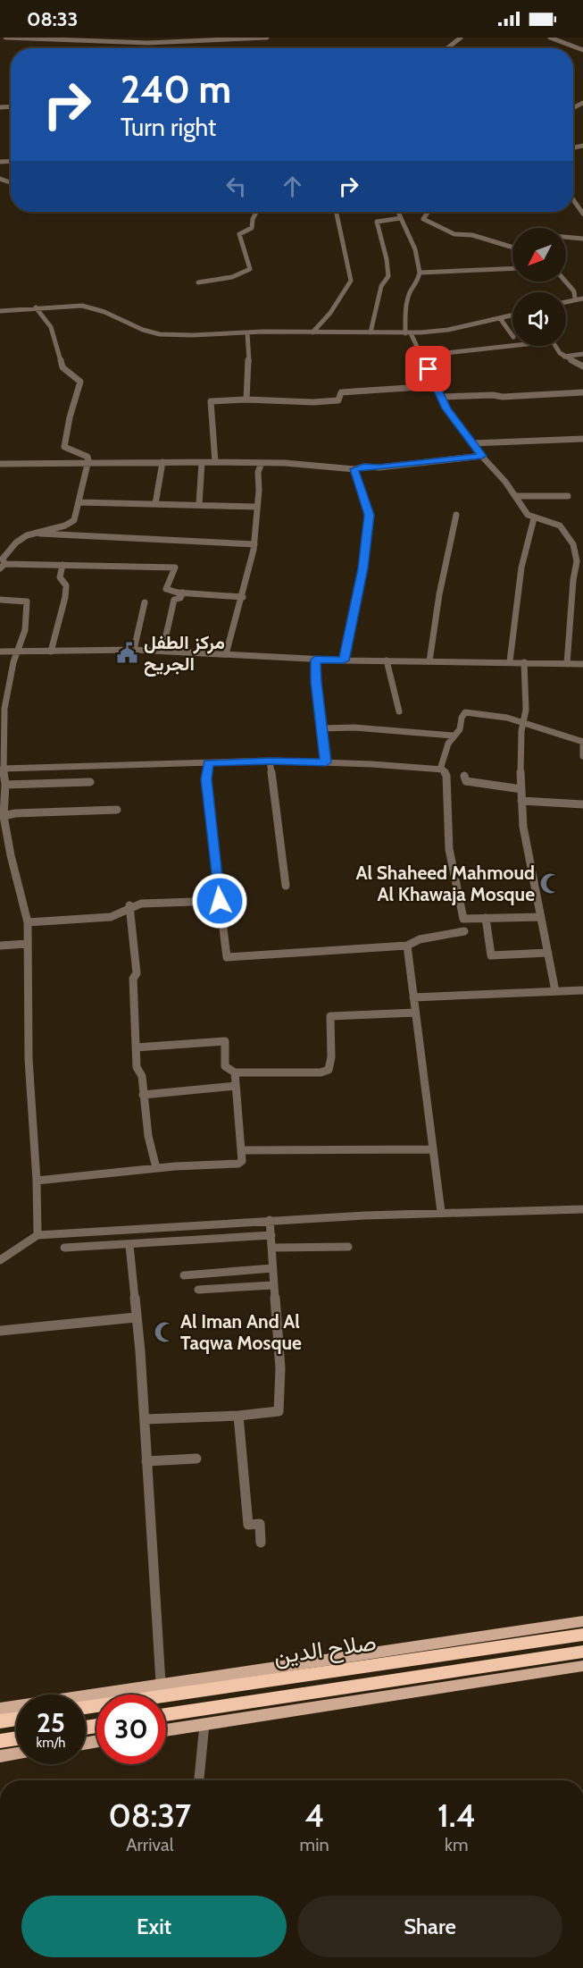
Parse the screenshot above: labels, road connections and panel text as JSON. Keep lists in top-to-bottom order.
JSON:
{
  "streets": {
    "highway": ["صلاح الدين"]
  },
  "places": {
    "public building": ["مركز الطفل الجريح"],
    "mosque": ["Al Shaheed Mahmoud Al Khawaja Mosque", "Al Iman And Al Taqwa Mosque"]
  },
  "north": "bottom left",
  "page": {
    "status": "08:33",
    "turn": ["240 m", "Turn right"],
    "speed": "25 km/h",
    "limit": "30",
    "eta": [
      "08:37",
      "Arrival",
      "4",
      "min",
      "1.4",
      "km"
    ],
    "buttons": ["Exit", "Share"]
  }
}
